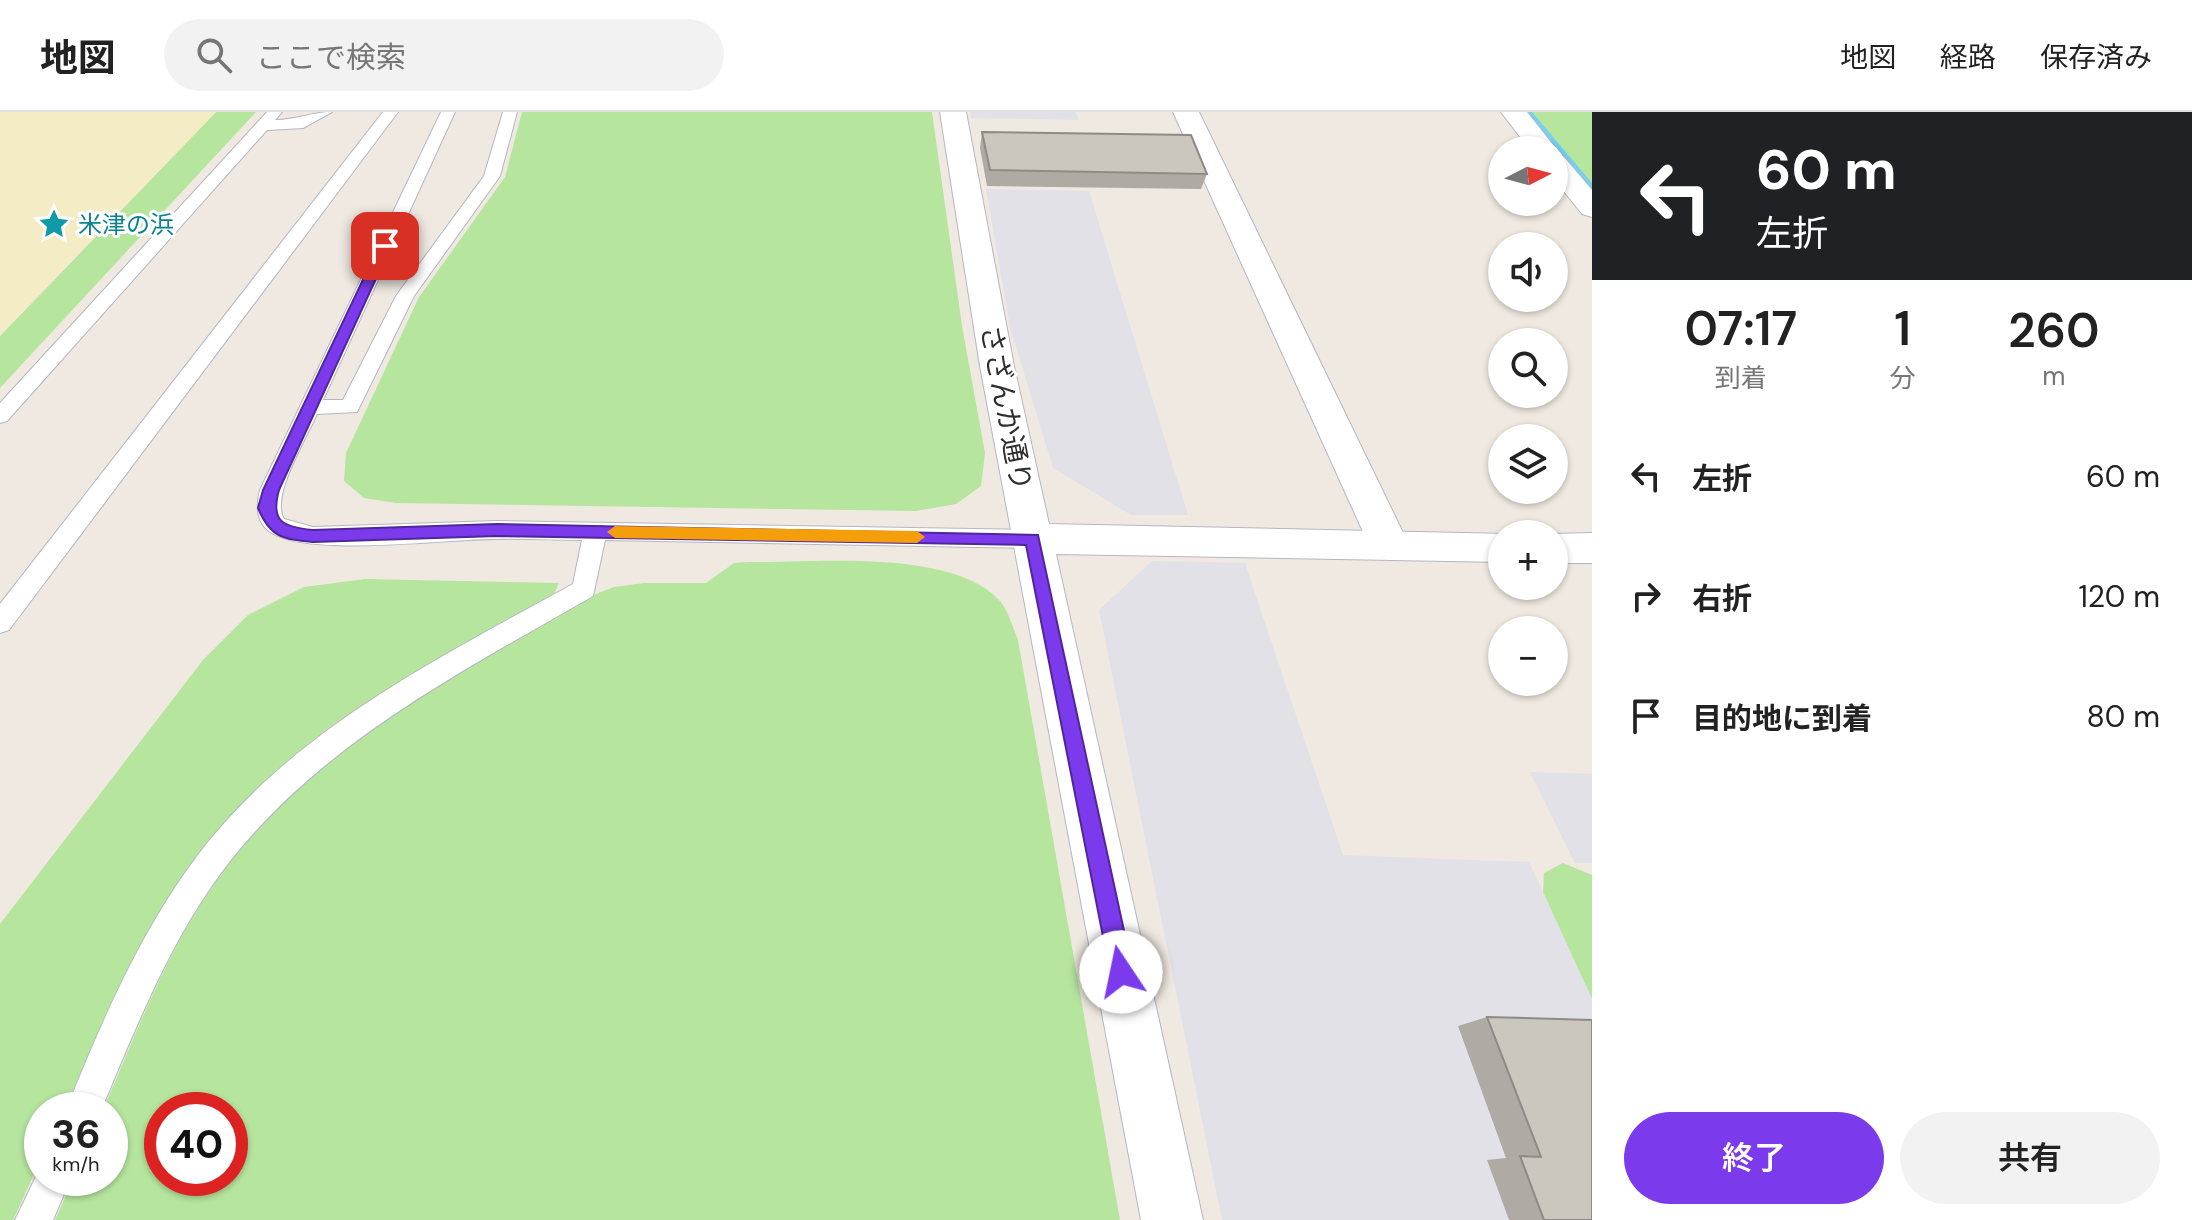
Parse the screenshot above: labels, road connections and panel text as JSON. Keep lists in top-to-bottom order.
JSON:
{
  "streets": {
    "street": ["さざんか通り"]
  },
  "places": {
    "place": ["米津の浜"]
  },
  "north": "right",
  "page": {
    "header": "地図",
    "search": "ここで検索",
    "nav": ["地図", "経路", "保存済み"],
    "turn": ["60 m", "左折"],
    "map_buttons": ["+", "−"],
    "eta": [
      "07:17",
      "到着",
      "1",
      "分",
      "260",
      "m"
    ],
    "list": [
      {
        "name": "左折",
        "value": "60 m"
      },
      {
        "name": "右折",
        "value": "120 m"
      },
      {
        "name": "目的地に到着",
        "value": "80 m"
      }
    ],
    "speed": "36 km/h",
    "limit": "40",
    "buttons": ["終了", "共有"]
  }
}
